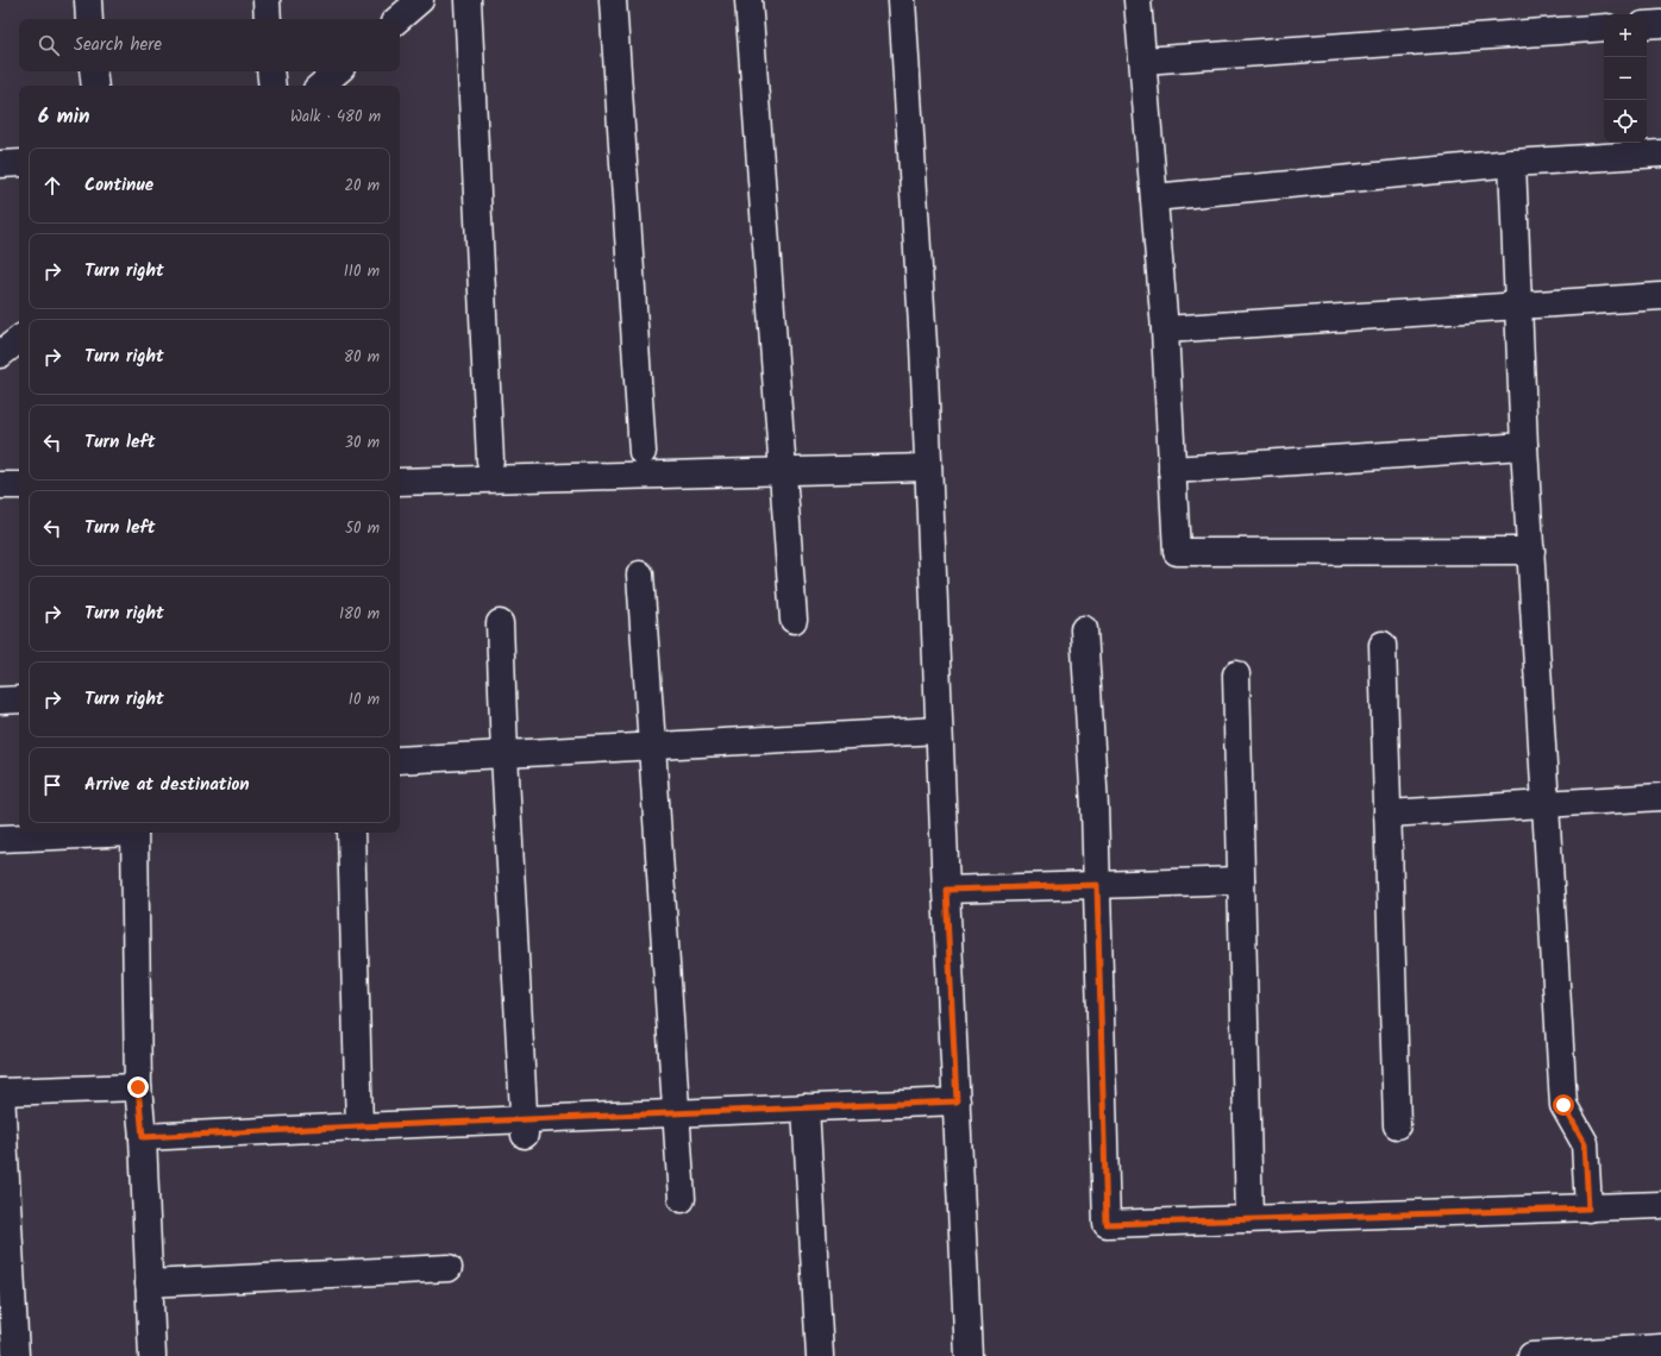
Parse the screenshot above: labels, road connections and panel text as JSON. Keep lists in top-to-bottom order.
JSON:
{
  "page": {
    "map_buttons": ["+", "−"],
    "search": "Search here",
    "heading": ["6 min", "Walk · 480 m"],
    "list": [
      ["Continue", "20 m"],
      ["Turn right", "110 m"],
      ["Turn right", "80 m"],
      ["Turn left", "30 m"],
      ["Turn left", "50 m"],
      ["Turn right", "180 m"],
      ["Turn right", "10 m"],
      "Arrive at destination"
    ]
  }
}
